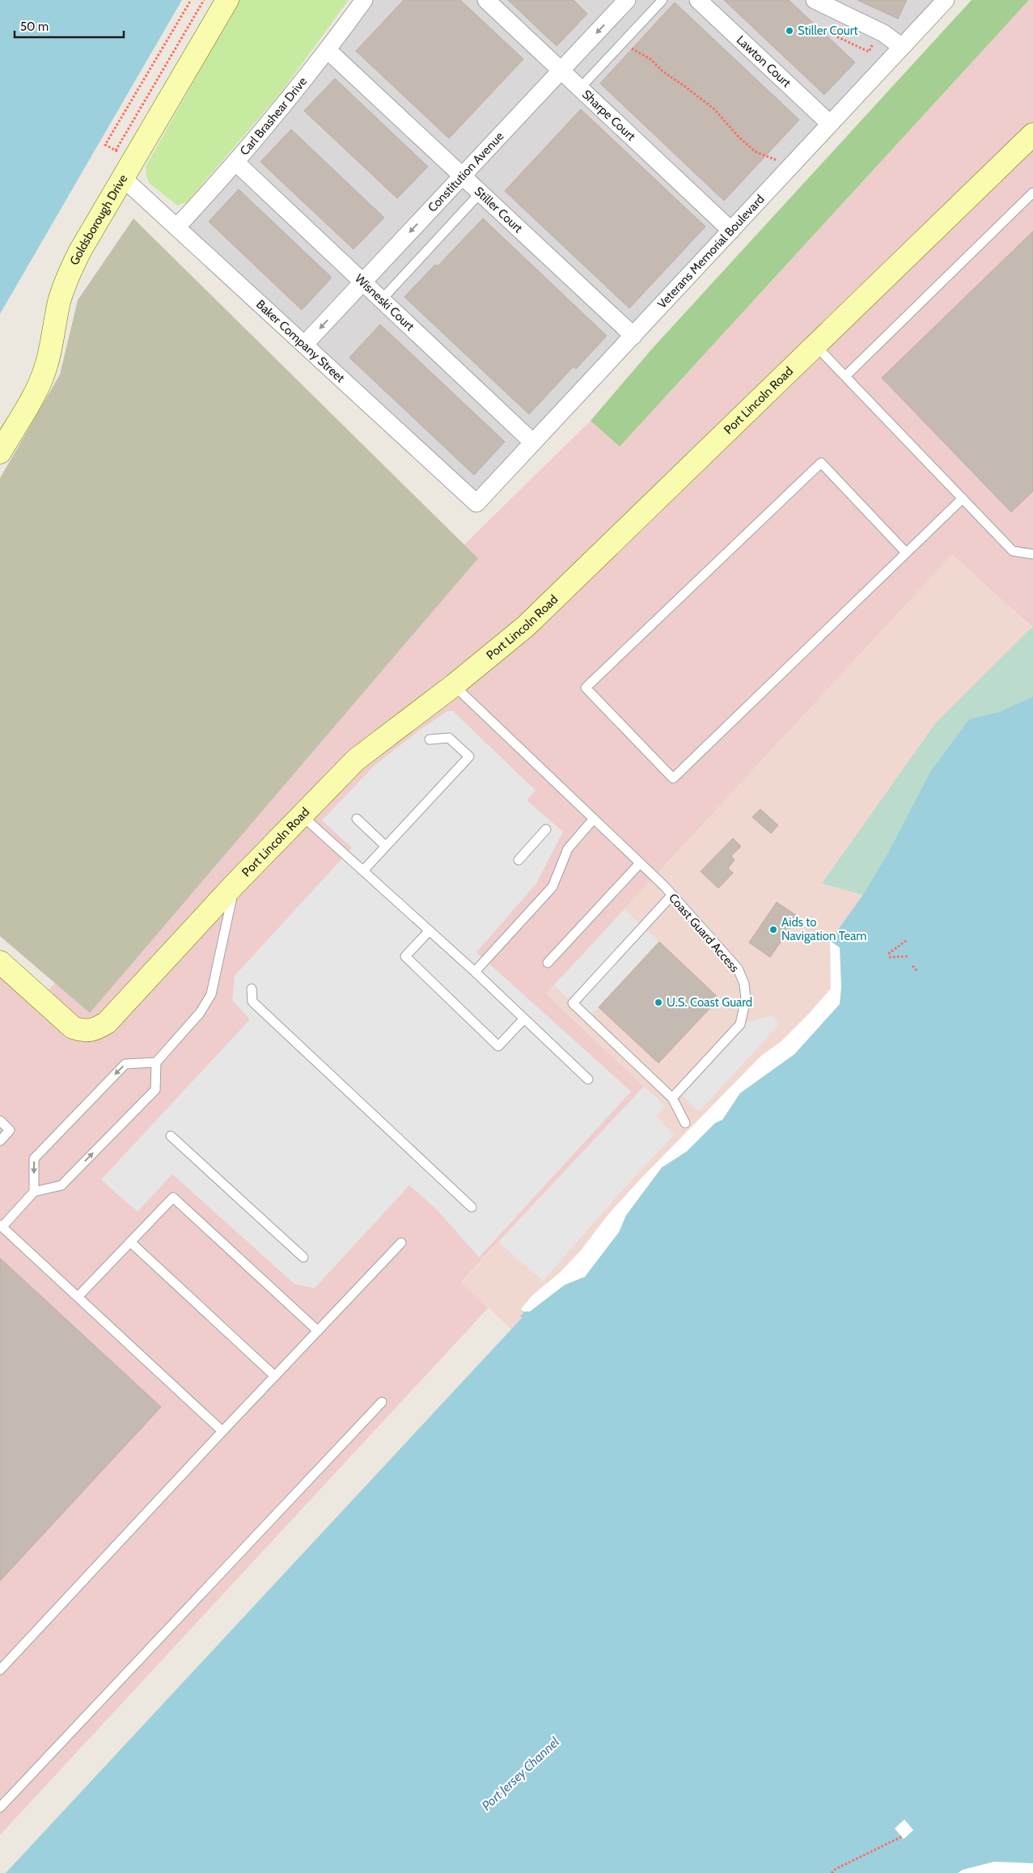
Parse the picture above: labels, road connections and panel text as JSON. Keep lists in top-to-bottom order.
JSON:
{
  "streets": {
    "street": [
      "Lawton Court",
      "Sharpe Court",
      "Carl Brashear Drive",
      "Constitution Avenue",
      "Stiller Court",
      "Goldsborough Drive",
      "Veterans Memorial Boulevard",
      "Wisneski Court",
      "Baker Company Street",
      "Port Lincoln Road"
    ],
    "lane": ["Coast Guard Access"]
  },
  "crossings": [
    ["Lawton Court", "Veterans Memorial Boulevard"],
    ["Sharpe Court", "Constitution Avenue"],
    ["Sharpe Court", "Veterans Memorial Boulevard"],
    ["Carl Brashear Drive", "Stiller Court"],
    ["Carl Brashear Drive", "Wisneski Court"],
    ["Carl Brashear Drive", "Baker Company Street"],
    ["Constitution Avenue", "Stiller Court"],
    ["Constitution Avenue", "Wisneski Court"],
    ["Constitution Avenue", "Baker Company Street"],
    ["Stiller Court", "Veterans Memorial Boulevard"],
    ["Goldsborough Drive", "Baker Company Street"],
    ["Veterans Memorial Boulevard", "Wisneski Court"],
    ["Veterans Memorial Boulevard", "Baker Company Street"],
    ["Port Lincoln Road", "Coast Guard Access"]
  ],
  "one_way": ["Constitution Avenue"],
  "water": ["Port Jersey Channel"],
  "places": ["Stiller Court", "Aids to Navigation Team", "U.S. Coast Guard"],
  "scale_bar": "50 m"
}
